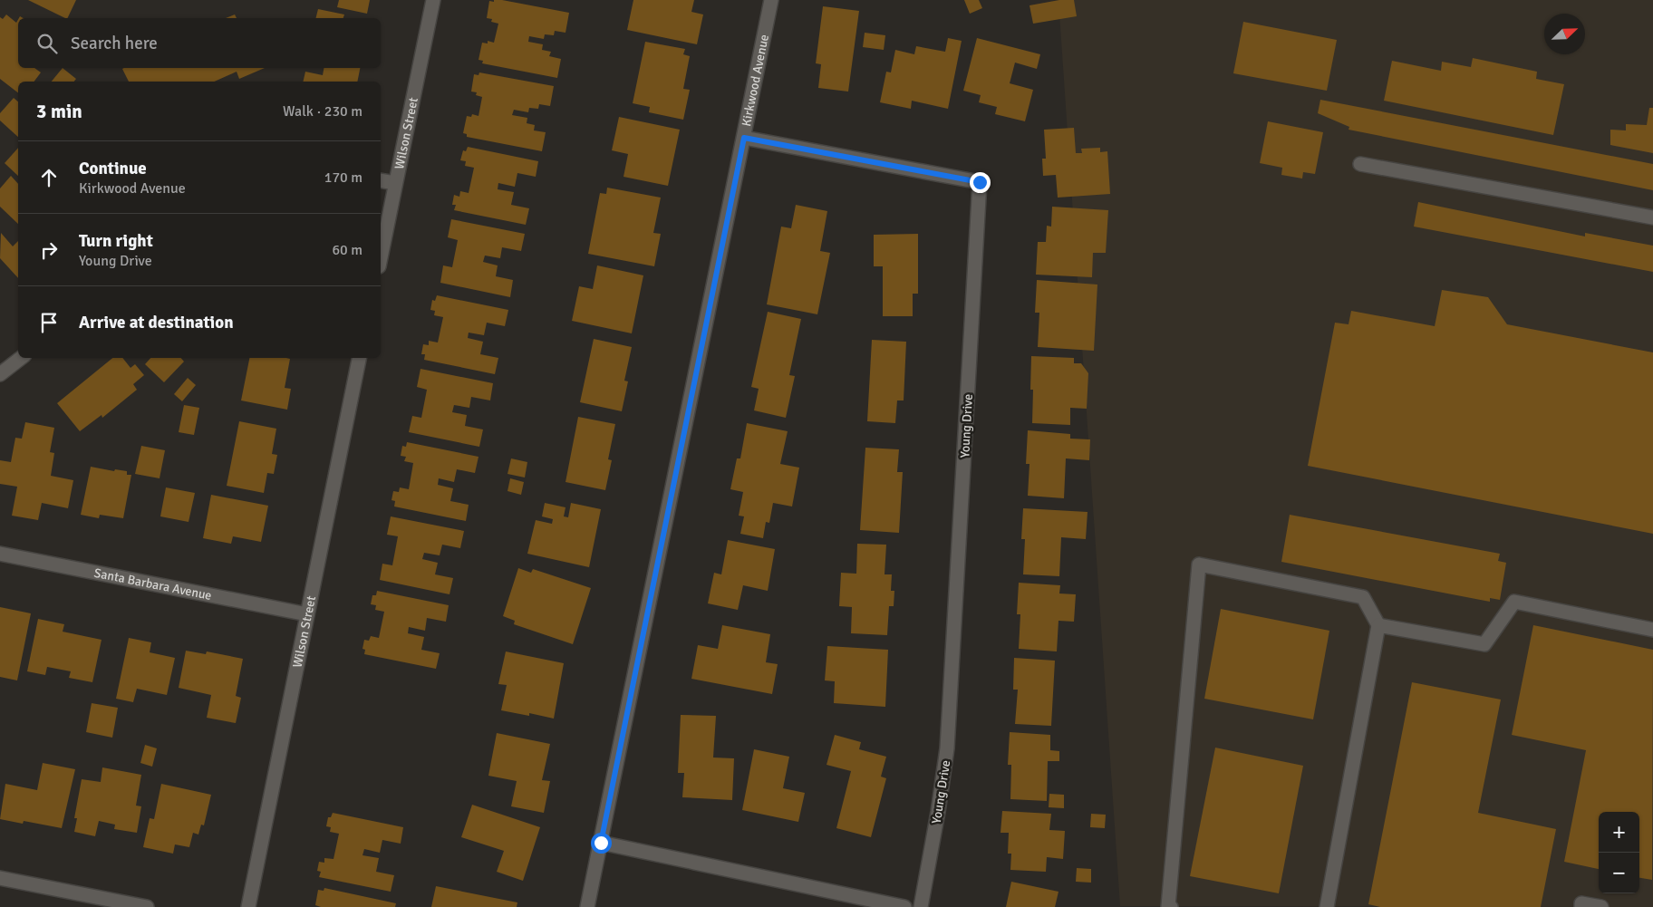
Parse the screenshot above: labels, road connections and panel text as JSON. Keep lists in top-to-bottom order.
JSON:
{
  "streets": {
    "street": [
      "Kirkwood Avenue",
      "Wilson Street",
      "Young Drive",
      "Santa Barbara Avenue"
    ]
  },
  "crossings": [
    ["Kirkwood Avenue", "Young Drive"],
    ["Wilson Street", "Santa Barbara Avenue"]
  ],
  "north": "top right",
  "page": {
    "search": "Search here",
    "heading": ["3 min", "Walk · 230 m"],
    "list": [
      ["Continue", "Kirkwood Avenue", "170 m"],
      ["Turn right", "Young Drive", "60 m"],
      "Arrive at destination"
    ],
    "map_buttons": ["+", "−"]
  }
}
